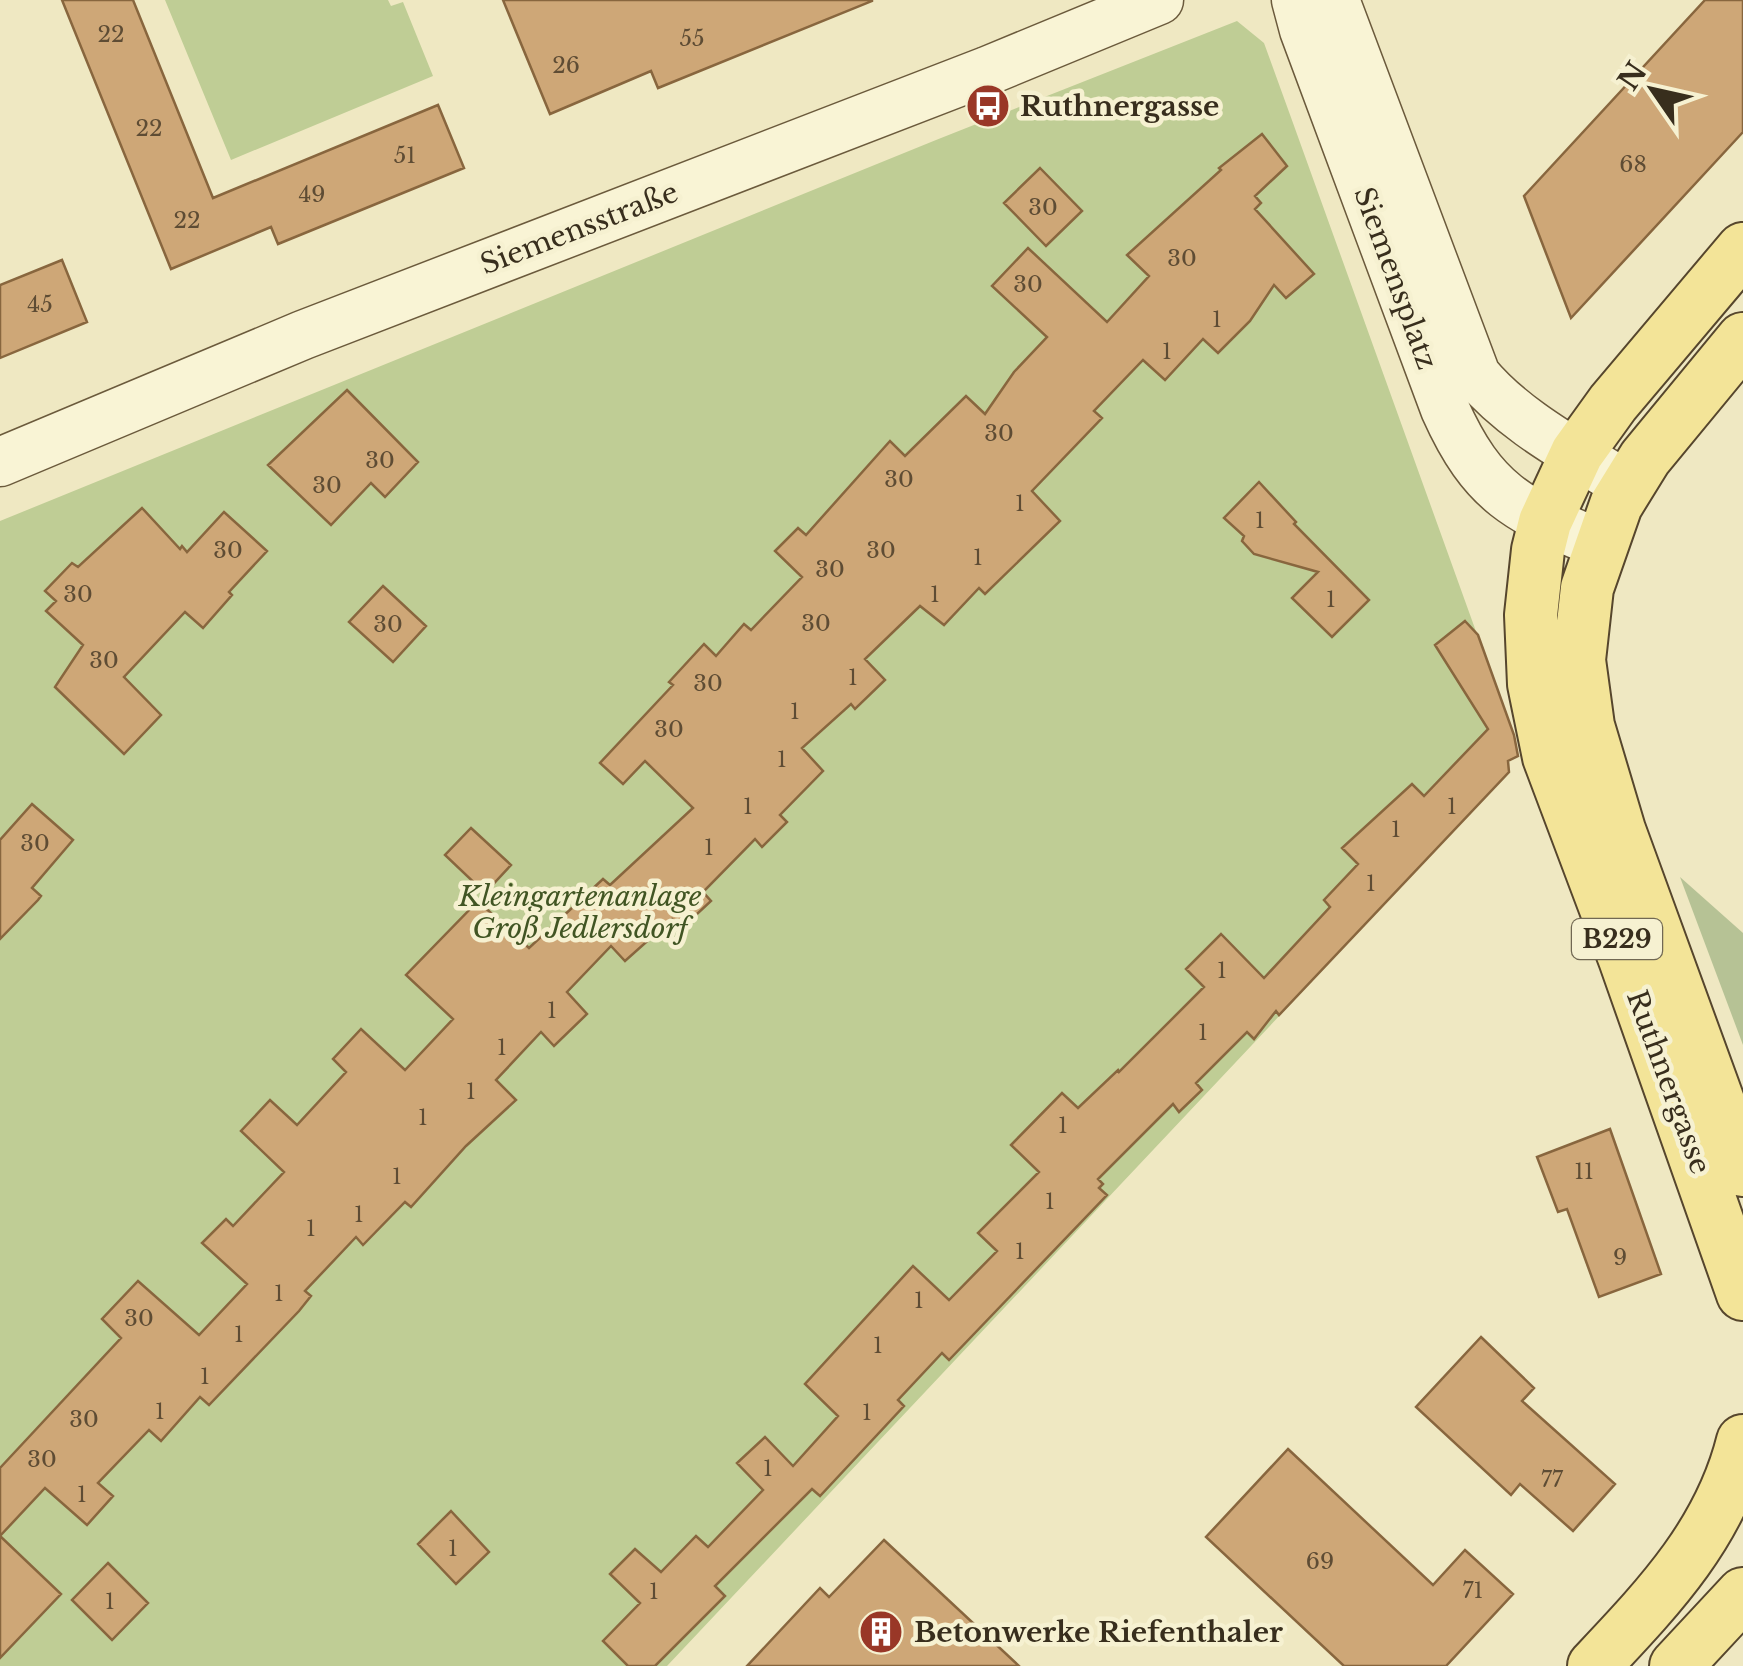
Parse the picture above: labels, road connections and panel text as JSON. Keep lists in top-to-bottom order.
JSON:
{
  "streets": {
    "main road": [
      "Siemensstraße",
      "Siemensplatz",
      "B229",
      "Ruthnergasse"
    ]
  },
  "crossings": [
    ["Siemensplatz", "B229"],
    ["Siemensplatz", "Ruthnergasse"],
    ["B229", "Ruthnergasse"]
  ],
  "parks": ["Kleingartenanlage Groß Jedlersdorf"],
  "places": {
    "bus stop": ["Ruthnergasse"],
    "building": ["Betonwerke Riefenthaler"]
  },
  "house_numbers": [
    "22",
    "55",
    "26",
    "22",
    "51",
    "68",
    "49",
    "30",
    "22",
    "30",
    "30",
    "45",
    "1",
    "1",
    "30",
    "30",
    "30",
    "30",
    "1",
    "1",
    "30",
    "30",
    "1",
    "30",
    "30",
    "1",
    "1",
    "30",
    "30",
    "30",
    "1",
    "30",
    "1",
    "30",
    "1",
    "1",
    "1",
    "1",
    "30",
    "1",
    "1",
    "1",
    "1",
    "1",
    "1",
    "1",
    "1",
    "1",
    "11",
    "1",
    "1",
    "1",
    "1",
    "1",
    "9",
    "1",
    "1",
    "30",
    "1",
    "1",
    "1",
    "1",
    "1",
    "30",
    "30",
    "1",
    "77",
    "1",
    "1",
    "69",
    "71",
    "1",
    "1"
  ],
  "north": "top left"
}
